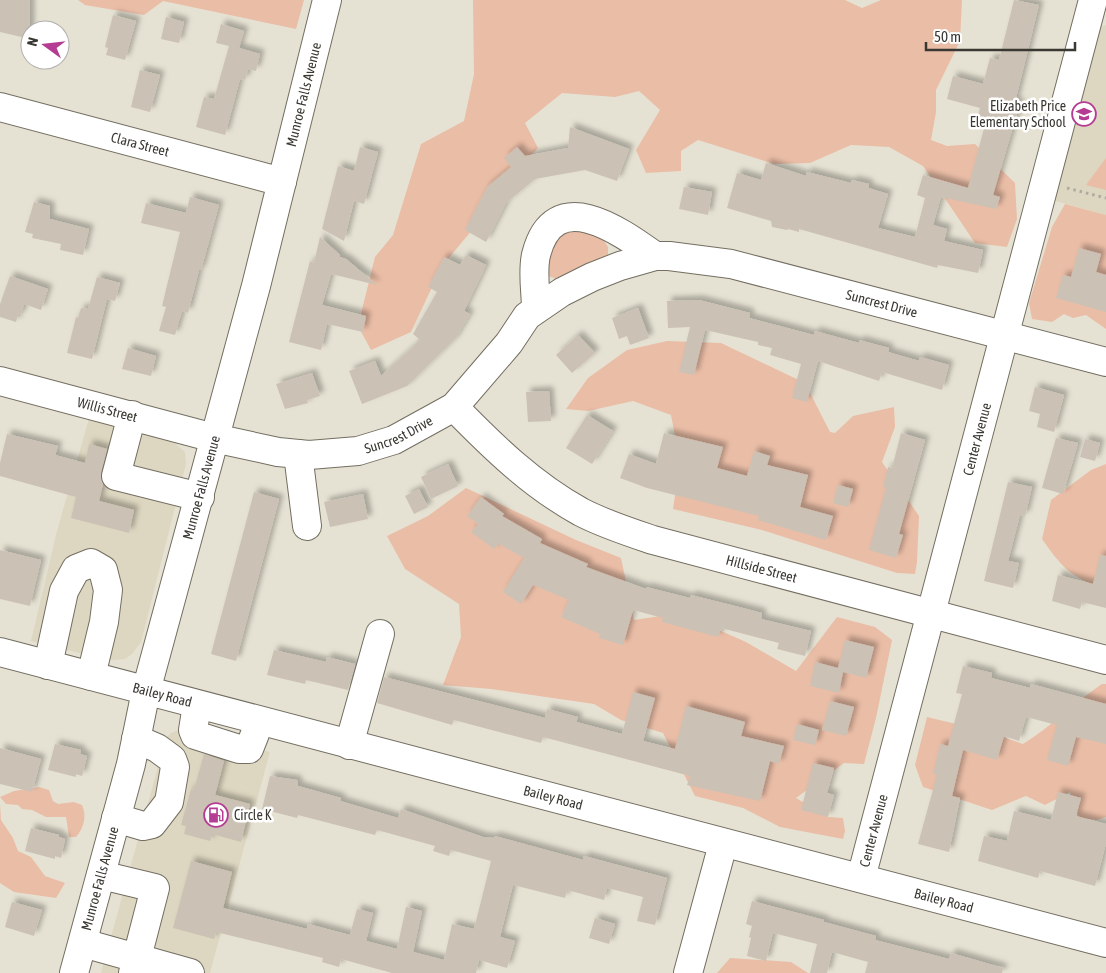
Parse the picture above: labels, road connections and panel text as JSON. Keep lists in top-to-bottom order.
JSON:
{
  "streets": {
    "street": [
      "Munroe Falls Avenue",
      "Clara Street",
      "Suncrest Drive",
      "Willis Street",
      "Center Avenue",
      "Hillside Street",
      "Bailey Road"
    ]
  },
  "crossings": [
    ["Munroe Falls Avenue", "Clara Street"],
    ["Munroe Falls Avenue", "Suncrest Drive"],
    ["Munroe Falls Avenue", "Willis Street"],
    ["Munroe Falls Avenue", "Bailey Road"],
    ["Suncrest Drive", "Willis Street"],
    ["Suncrest Drive", "Center Avenue"],
    ["Suncrest Drive", "Hillside Street"],
    ["Center Avenue", "Hillside Street"],
    ["Center Avenue", "Bailey Road"]
  ],
  "places": {
    "school or university": ["Elizabeth Price Elementary School"],
    "fuel station": ["Circle K"]
  },
  "scale_bar": "50 m",
  "north": "left"
}
